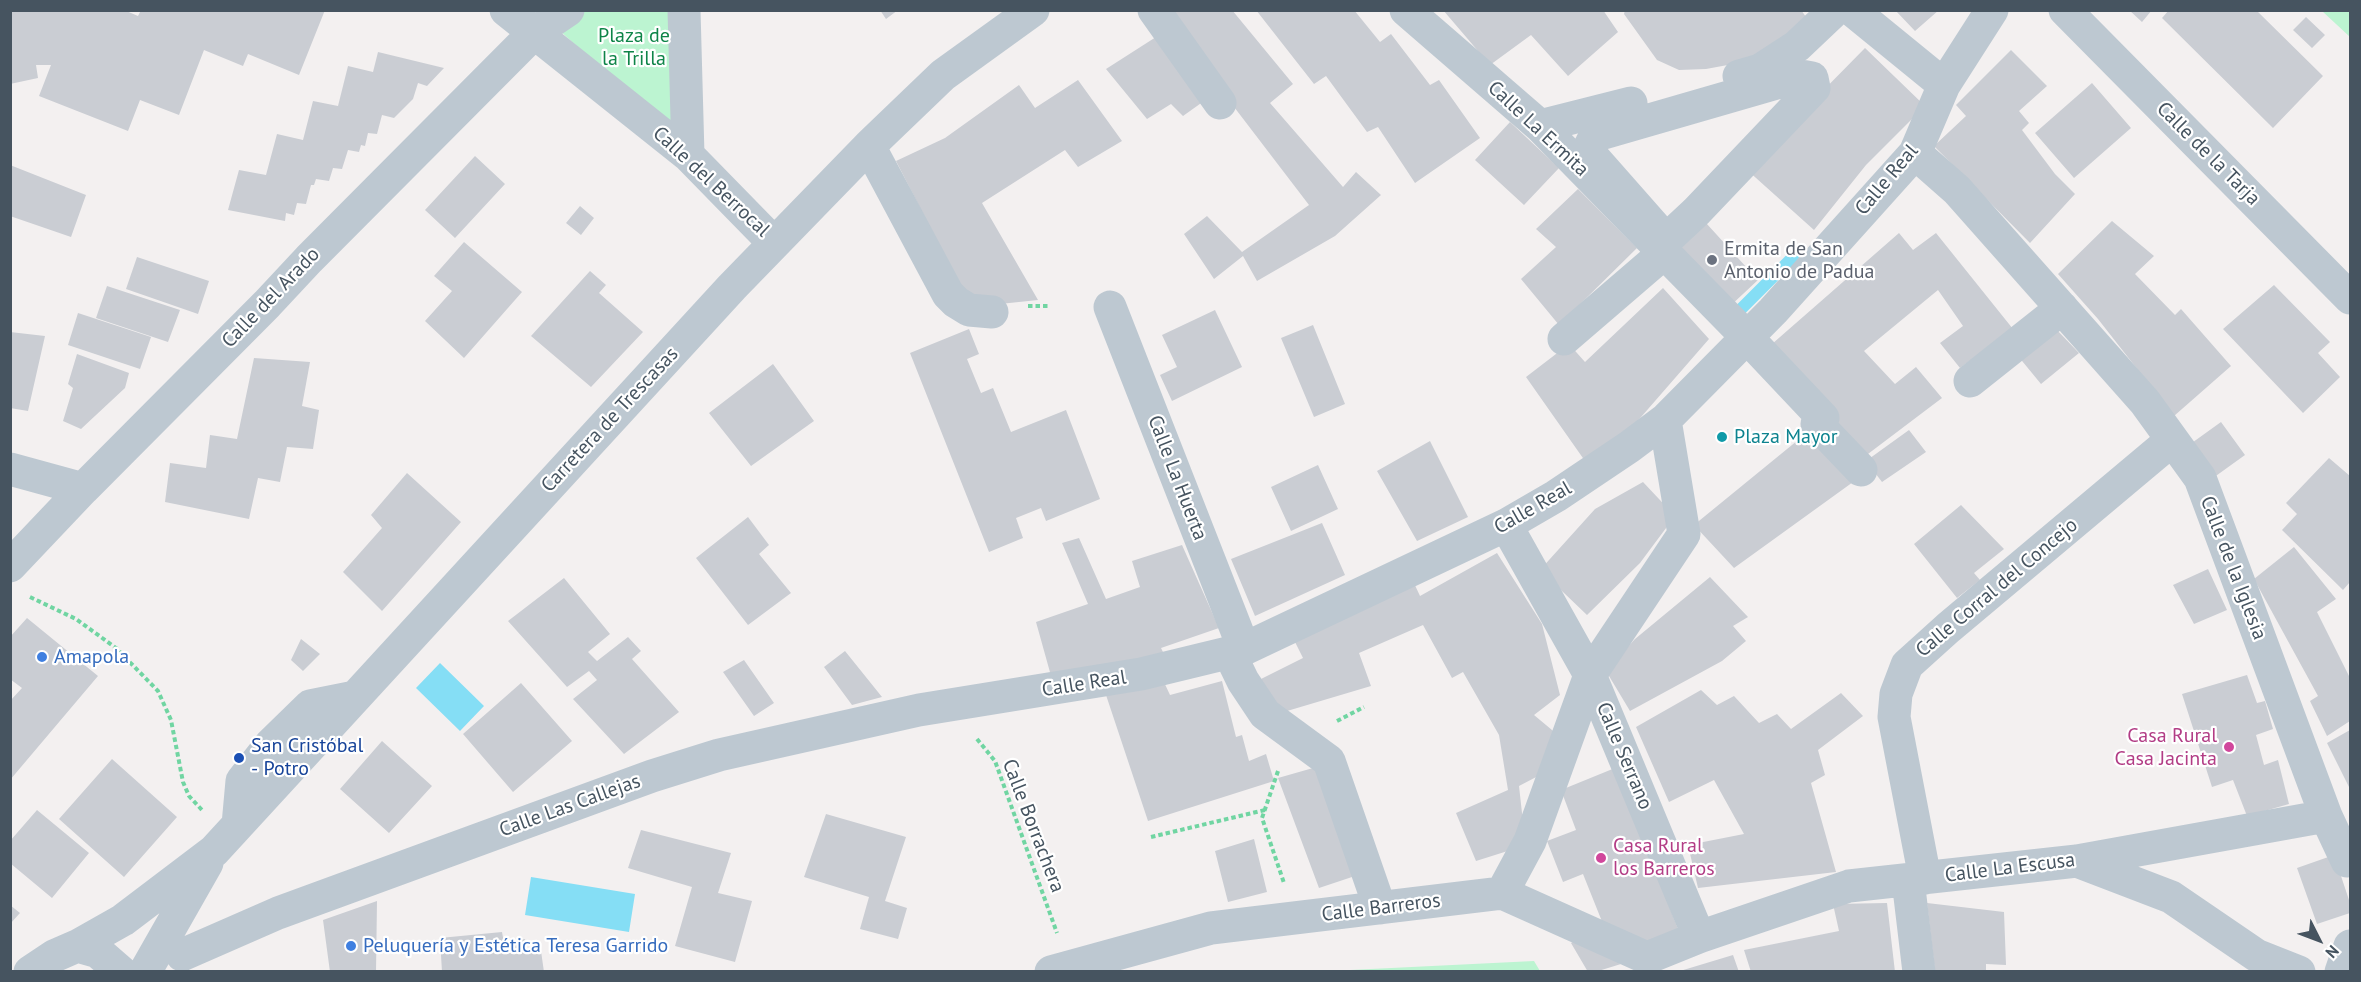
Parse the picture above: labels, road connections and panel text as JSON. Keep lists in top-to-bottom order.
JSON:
{
  "streets": {
    "street": [
      "Calle La Ermita",
      "Calle de la Tarja",
      "Calle Real",
      "Calle del Berrocal",
      "Calle del Arado",
      "Carretera de Trescasas",
      "Calle La Huerta",
      "Calle de la Iglesia",
      "Calle Corral del Concejo",
      "Calle Serrano",
      "Calle Las Callejas",
      "Calle La Escusa",
      "Calle Barreros"
    ],
    "path": ["Calle Borrachera"]
  },
  "crossings": [
    ["Calle La Ermita", "Calle Real"],
    ["Calle Real", "Calle La Huerta"],
    ["Calle Real", "Calle de la Iglesia"],
    ["Calle Real", "Calle Serrano"],
    ["Calle Real", "Calle Las Callejas"],
    ["Calle Real", "Calle Borrachera"],
    ["Calle del Berrocal", "Calle del Arado"],
    ["Calle del Berrocal", "Carretera de Trescasas"],
    ["Calle La Huerta", "Calle Barreros"],
    ["Calle de la Iglesia", "Calle Corral del Concejo"],
    ["Calle de la Iglesia", "Calle La Escusa"],
    ["Calle Corral del Concejo", "Calle La Escusa"],
    ["Calle Serrano", "Calle La Escusa"],
    ["Calle Serrano", "Calle Barreros"],
    ["Calle Las Callejas", "Calle Borrachera"],
    ["Calle Borrachera", "Calle Barreros"]
  ],
  "parks": ["Plaza de la Trilla"],
  "places": [
    "Ermita de San Antonio de Padua",
    "Plaza Mayor",
    "Amapola",
    "Casa Rural Casa Jacinta",
    "San Cristóbal - Potro",
    "Casa Rural los Barreros",
    "Peluquería y Estética Teresa Garrido"
  ],
  "north": "bottom right"
}
